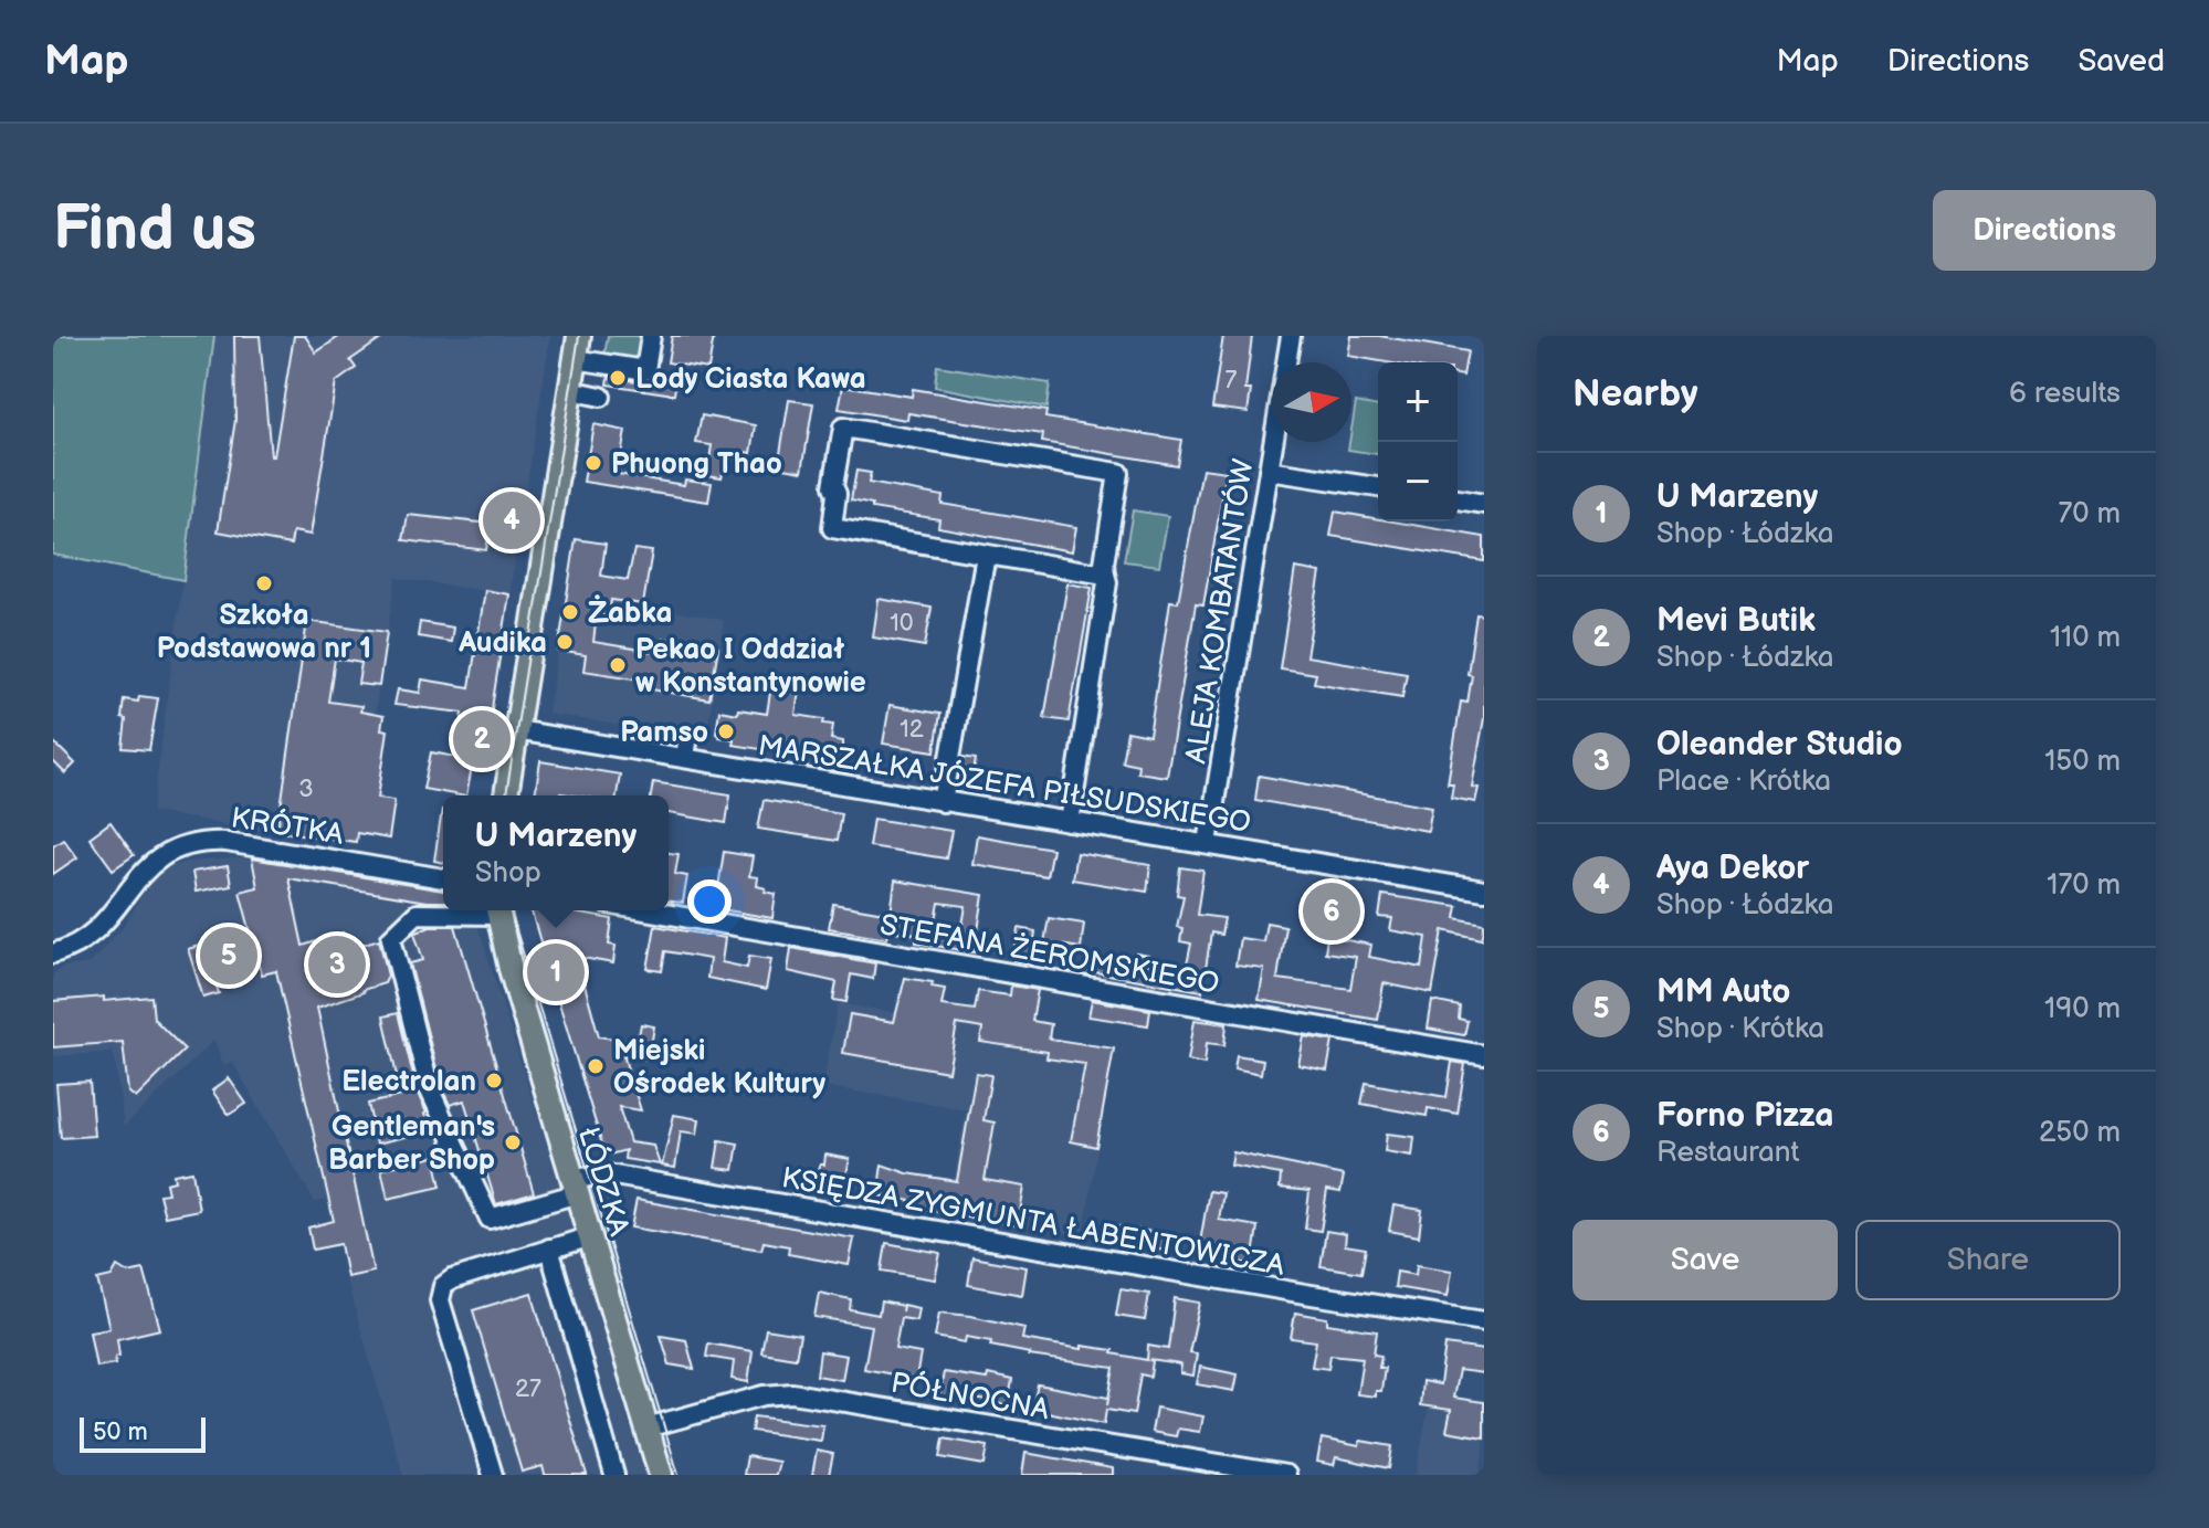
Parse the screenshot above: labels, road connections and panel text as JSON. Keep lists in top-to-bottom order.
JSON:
{
  "streets": {
    "main road": ["ŁÓDZKA"],
    "street": [
      "ALEJA KOMBATANTÓW",
      "MARSZAŁKA JÓZEFA PIŁSUDSKIEGO",
      "KRÓTKA",
      "STEFANA ŻEROMSKIEGO",
      "KSIĘDZA ZYGMUNTA ŁABENTOWICZA",
      "PÓŁNOCNA"
    ]
  },
  "crossings": [
    ["ALEJA KOMBATANTÓW", "MARSZAŁKA JÓZEFA PIŁSUDSKIEGO"],
    ["ŁÓDZKA", "KSIĘDZA ZYGMUNTA ŁABENTOWICZA"],
    ["ŁÓDZKA", "PÓŁNOCNA"]
  ],
  "places": [
    "Lody Ciasta Kawa",
    "Phuong Thao",
    "Szkoła Podstawowa nr 1",
    "Żabka",
    "Audika",
    "Pekao I Oddział w Konstantynowie",
    "Pamso",
    "Miejski Ośrodek Kultury",
    "Electrolan",
    "Gentleman's Barber Shop"
  ],
  "house_numbers": [
    "7",
    "10",
    "12",
    "3",
    "27"
  ],
  "scale_bar": "50 m",
  "north": "right",
  "page": {
    "header": "Map",
    "nav": ["Map", "Directions", "Saved"],
    "buttons": [
      "Directions",
      ["Save", "Share"]
    ],
    "title": "Find us",
    "heading": ["Nearby", "6 results"],
    "map_buttons": ["+", "−"],
    "list": [
      {
        "mark": "1",
        "name": "U Marzeny",
        "note": "Shop · Łódzka",
        "value": "70 m"
      },
      {
        "mark": "2",
        "name": "Mevi Butik",
        "note": "Shop · Łódzka",
        "value": "110 m"
      },
      {
        "mark": "3",
        "name": "Oleander Studio",
        "note": "Place · Krótka",
        "value": "150 m"
      },
      {
        "mark": "4",
        "name": "Aya Dekor",
        "note": "Shop · Łódzka",
        "value": "170 m"
      },
      {
        "mark": "5",
        "name": "MM Auto",
        "note": "Shop · Krótka",
        "value": "190 m"
      },
      {
        "mark": "6",
        "name": "Forno Pizza",
        "note": "Restaurant",
        "value": "250 m"
      }
    ],
    "pins": [
      "4",
      "2",
      "6",
      "5",
      "3",
      "1"
    ],
    "popup": ["U Marzeny", "Shop"],
    "scale": "50 m"
  }
}
